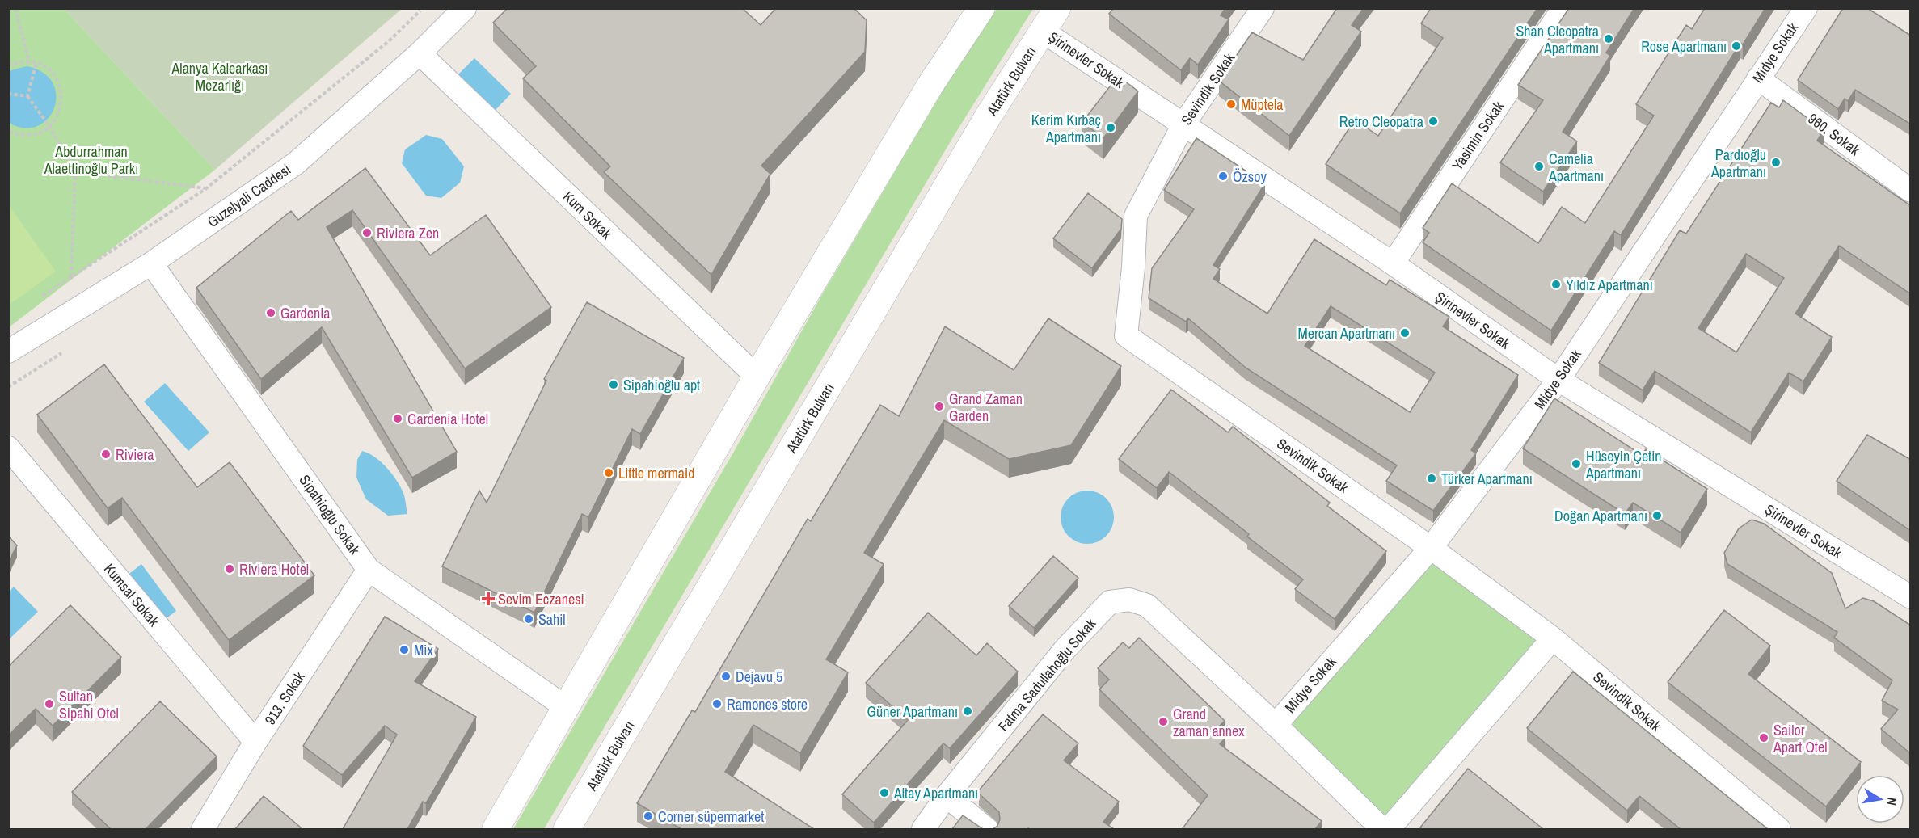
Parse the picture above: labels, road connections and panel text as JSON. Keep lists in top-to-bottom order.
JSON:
{
  "streets": {
    "street": [
      "Midye Sokak",
      "Şirinevler Sokak",
      "Atatürk Bulvarı",
      "Sevindik Sokak",
      "960. Sokak",
      "Yasimin Sokak",
      "Guzelyali Caddesi",
      "Kum Sokak",
      "Sipahioğlu Sokak",
      "Kumsal Sokak",
      "Fatma Sadullahoğlu Sokak",
      "913. Sokak"
    ]
  },
  "crossings": [
    ["Midye Sokak", "Şirinevler Sokak"],
    ["Midye Sokak", "Sevindik Sokak"],
    ["Midye Sokak", "960. Sokak"],
    ["Midye Sokak", "Fatma Sadullahoğlu Sokak"],
    ["Şirinevler Sokak", "Atatürk Bulvarı"],
    ["Şirinevler Sokak", "Sevindik Sokak"],
    ["Şirinevler Sokak", "Yasimin Sokak"],
    ["Guzelyali Caddesi", "Kum Sokak"],
    ["Guzelyali Caddesi", "Sipahioğlu Sokak"],
    ["Sipahioğlu Sokak", "913. Sokak"],
    ["Kumsal Sokak", "913. Sokak"]
  ],
  "parks": ["Alanya Kalearkası Mezarlığı", "Abdurrahman Alaettinoğlu Parkı"],
  "places": {
    "other": [
      "Shan Cleopatra Apartmanı",
      "Rose Apartmanı",
      "Müptela",
      "Retro Cleopatra",
      "Kerim Kırbaç Apartmanı",
      "Pardıoğlu Apartmanı",
      "Camelia Apartmanı",
      "Özsoy",
      "Riviera Zen",
      "Yıldız Apartmanı",
      "Gardenia",
      "Mercan Apartmanı",
      "Sipahioğlu apt",
      "Grand Zaman Garden",
      "Gardenia Hotel",
      "Riviera",
      "Hüseyin Çetin Apartmanı",
      "Little mermaid",
      "Türker Apartmanı",
      "Doğan Apartmanı",
      "Riviera Hotel",
      "Sahil",
      "Mix",
      "Dejavu 5",
      "Sultan Sipahi Otel",
      "Ramones store",
      "Güner Apartmanı",
      "Grand zaman annex",
      "Sailor Apart Otel",
      "Altay Apartmanı",
      "Corner süpermarket"
    ],
    "health": ["Sevim Eczanesi"]
  },
  "north": "right"
}
